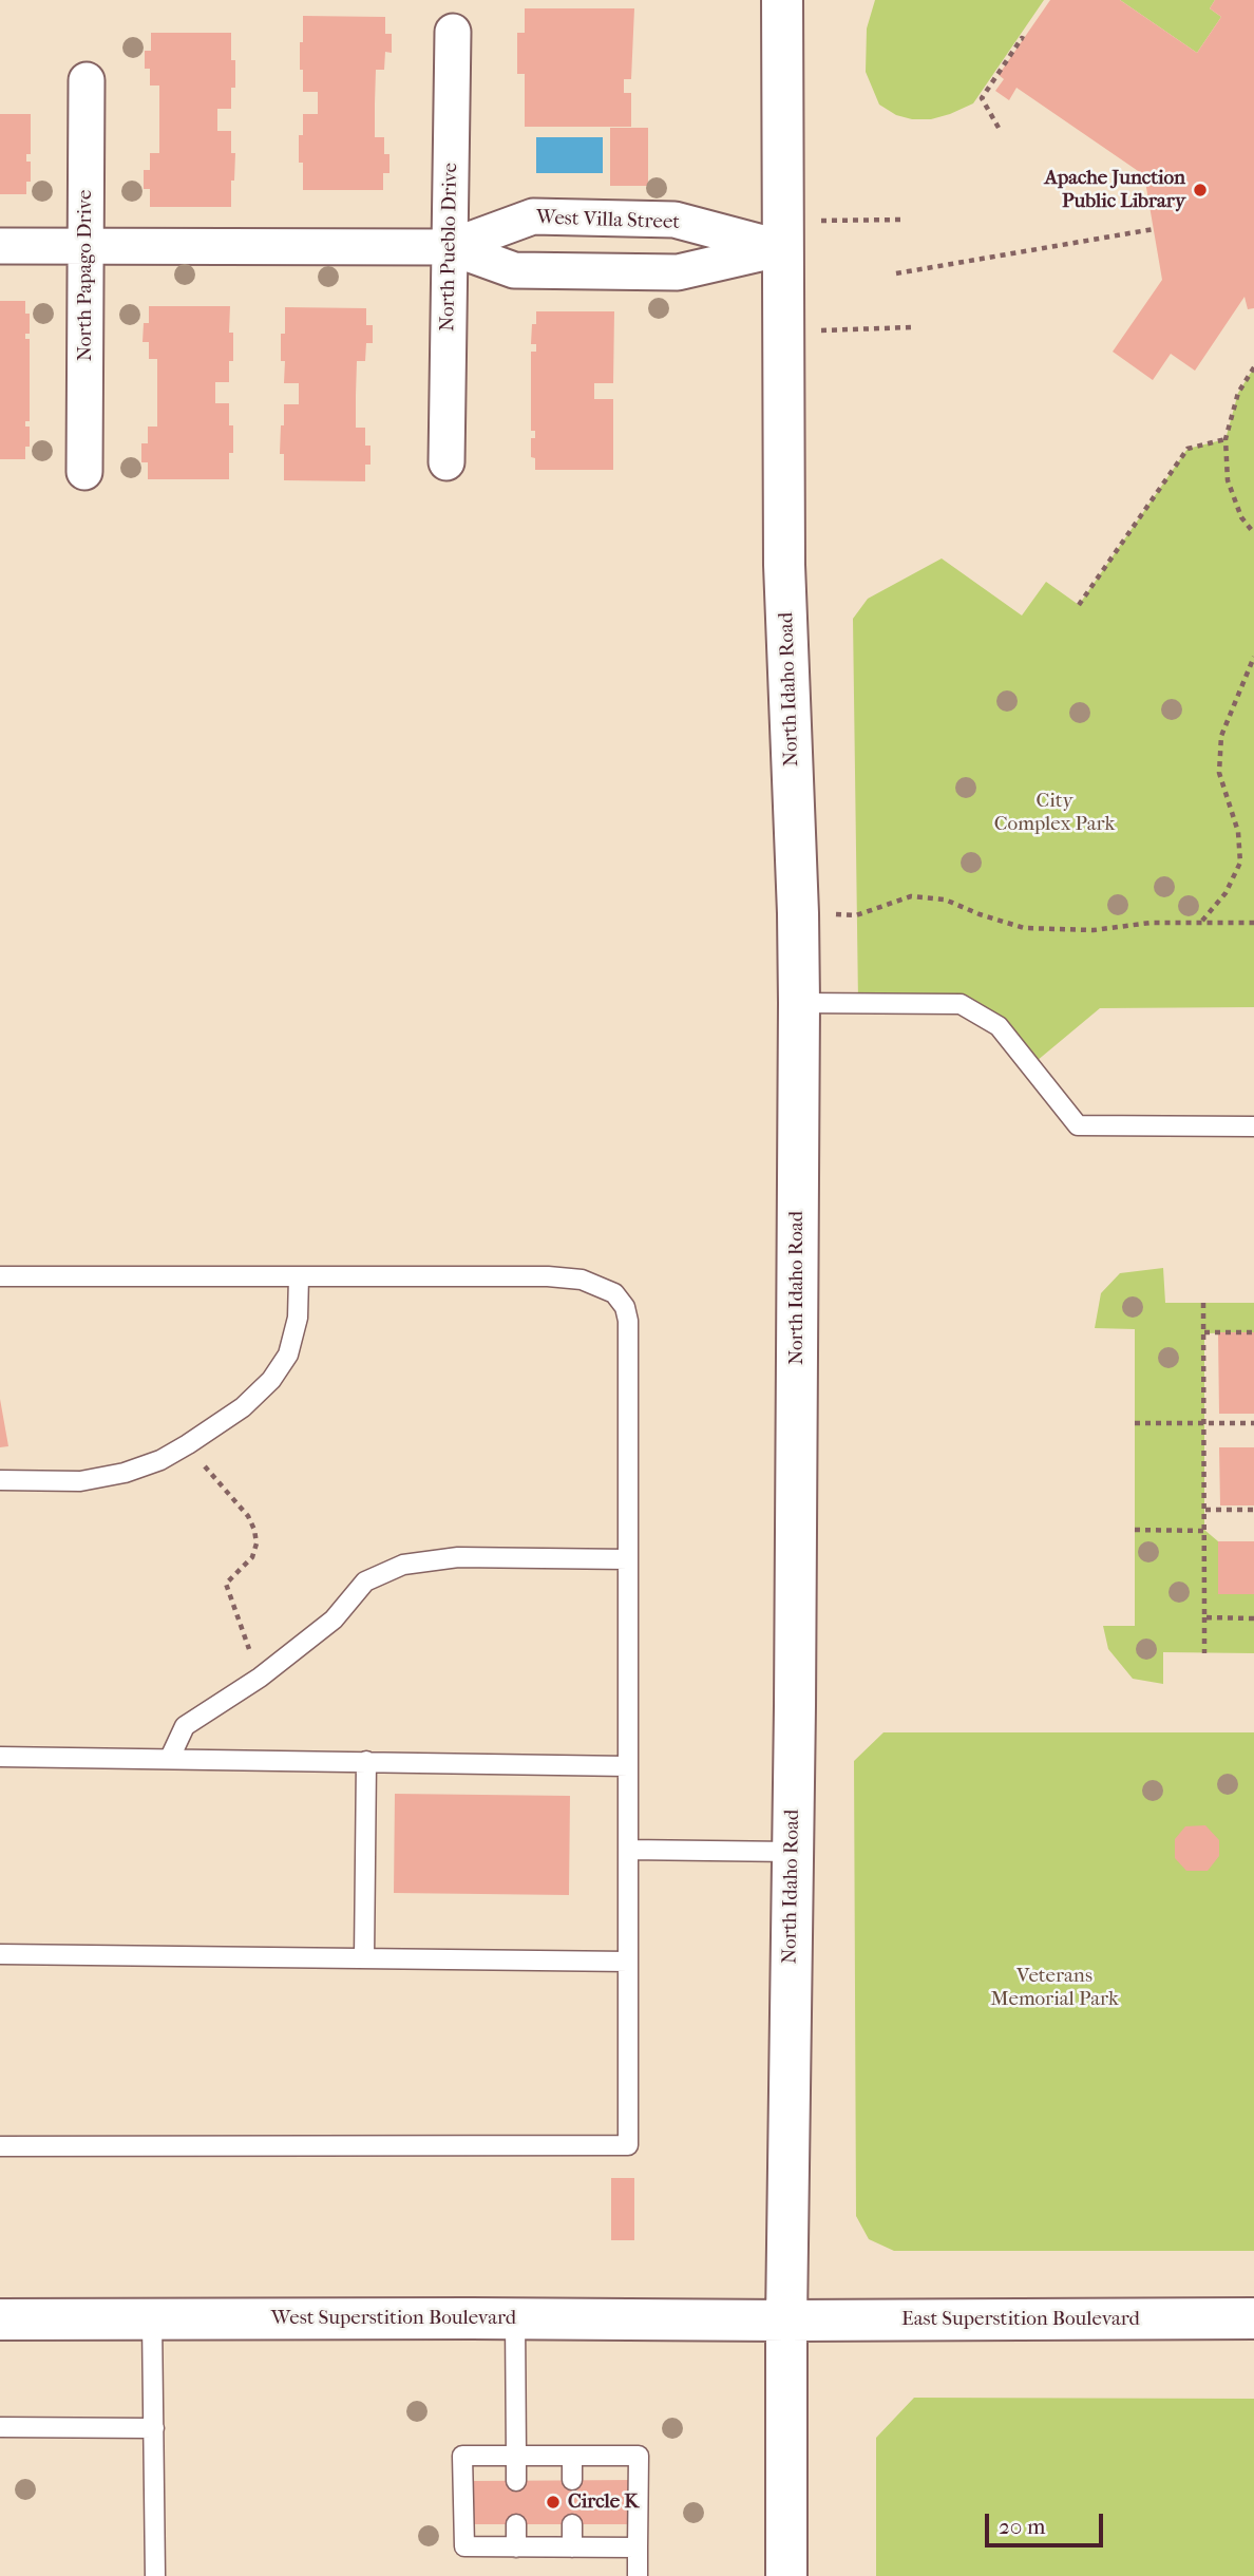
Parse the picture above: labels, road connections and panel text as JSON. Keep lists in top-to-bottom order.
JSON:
{
  "streets": {
    "street": [
      "West Villa Street",
      "North Pueblo Drive",
      "North Papago Drive",
      "North Idaho Road",
      "West Superstition Boulevard",
      "East Superstition Boulevard"
    ]
  },
  "crossings": [
    ["West Villa Street", "North Pueblo Drive"],
    ["West Villa Street", "North Papago Drive"],
    ["West Villa Street", "North Idaho Road"],
    ["North Idaho Road", "West Superstition Boulevard"],
    ["North Idaho Road", "East Superstition Boulevard"],
    ["West Superstition Boulevard", "East Superstition Boulevard"]
  ],
  "parks": ["City Complex Park", "Veterans Memorial Park"],
  "places": ["Apache Junction Public Library", "Circle K"],
  "scale_bar": "20 m"
}
